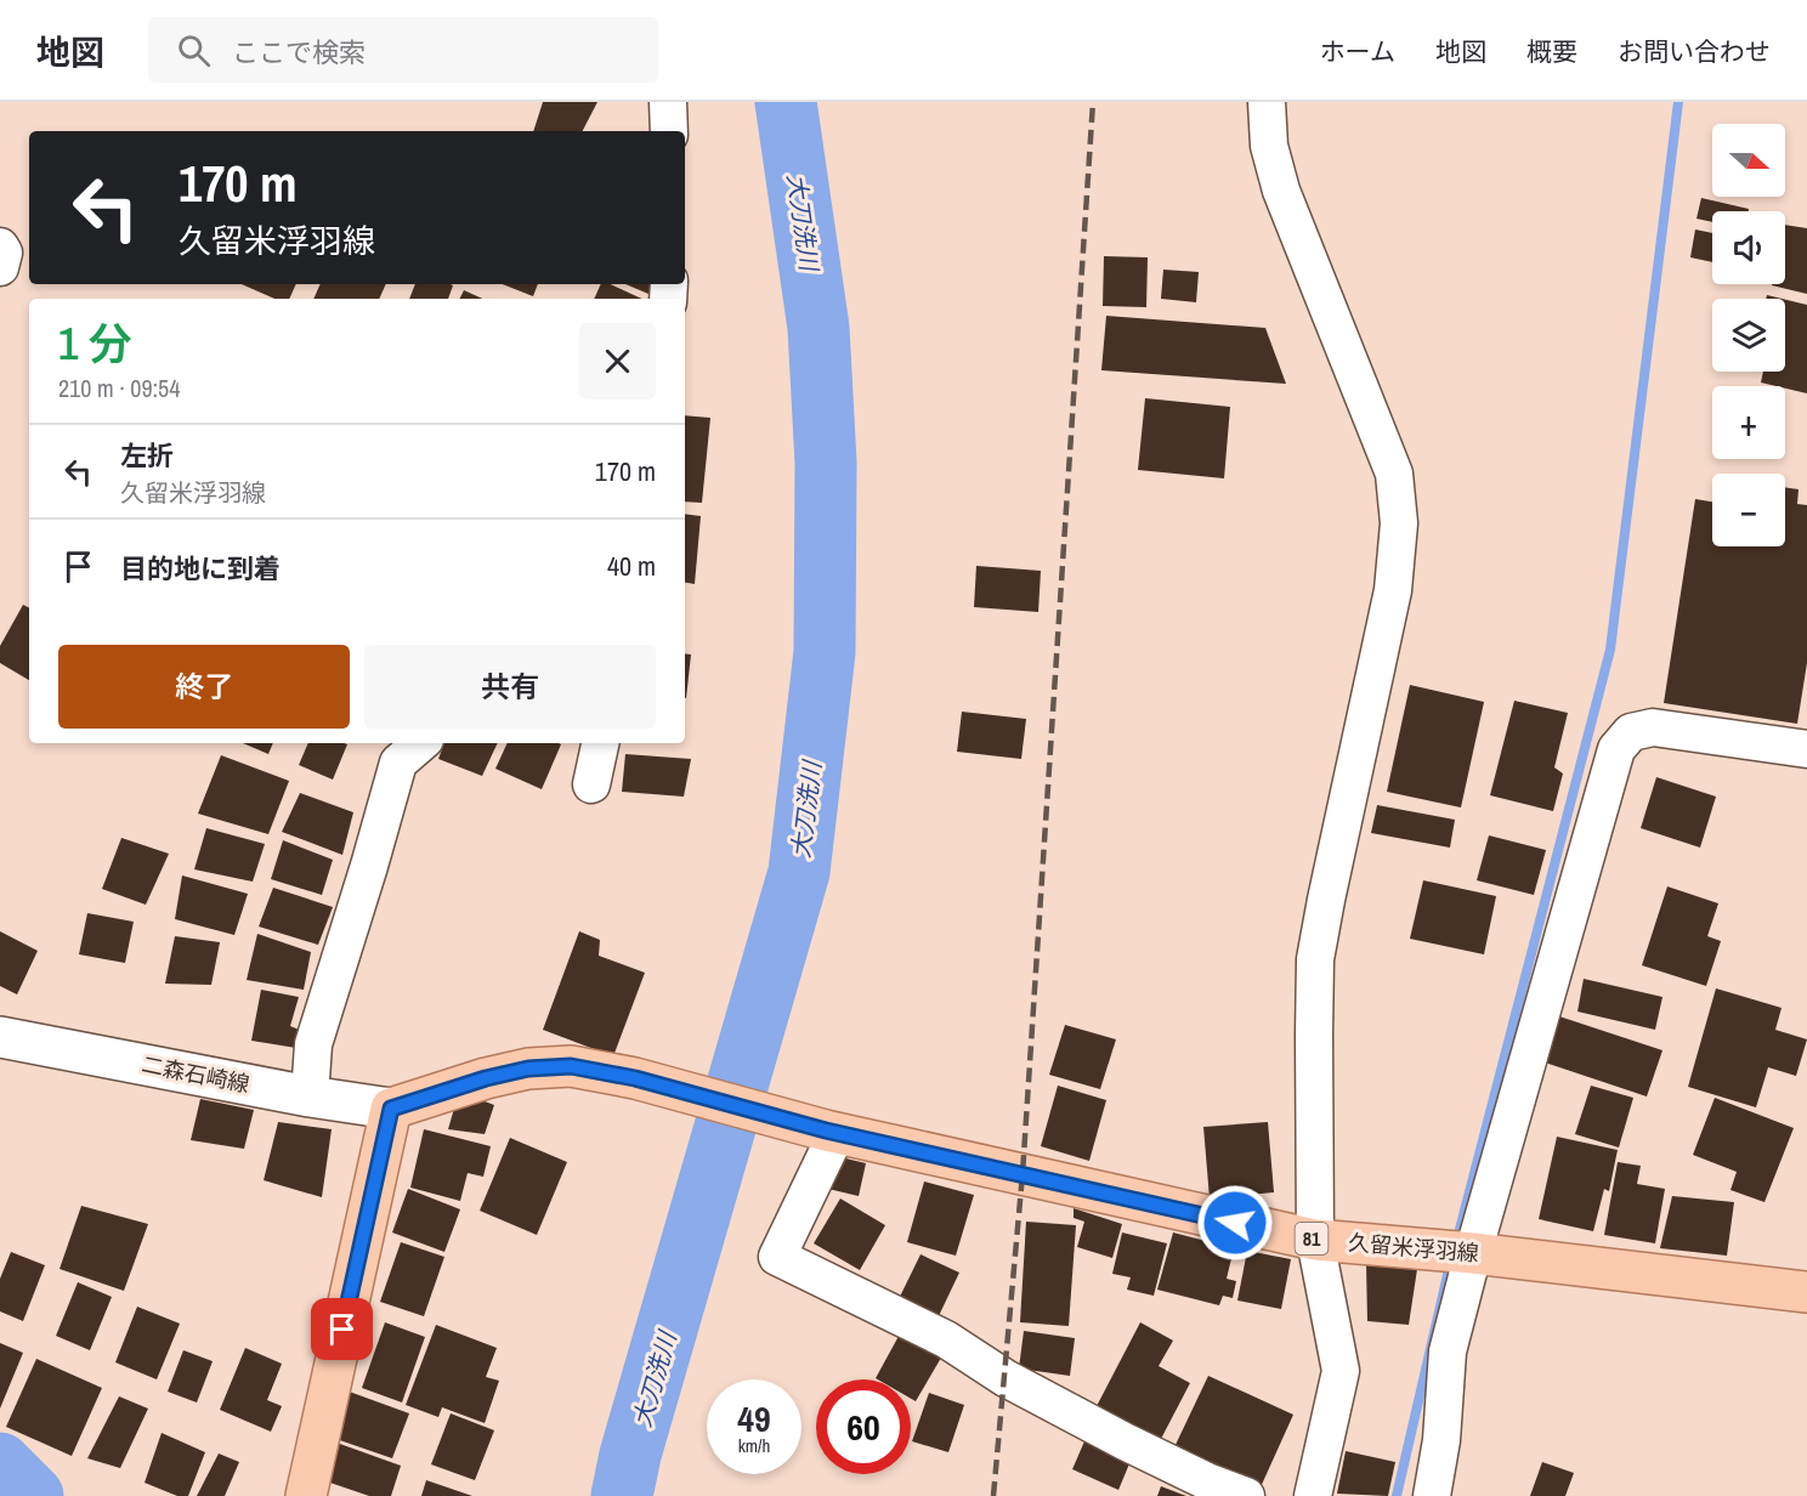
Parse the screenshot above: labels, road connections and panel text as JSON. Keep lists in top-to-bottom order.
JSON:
{
  "streets": {
    "main road": ["二森石崎線", "81", "久留米浮羽線"]
  },
  "crossings": [
    ["二森石崎線", "久留米浮羽線"]
  ],
  "water": ["大刀洗川"],
  "north": "right",
  "page": {
    "header": "地図",
    "search": "ここで検索",
    "nav": [
      "ホーム",
      "地図",
      "概要",
      "お問い合わせ"
    ],
    "map_buttons": ["+", "−"],
    "turn": ["170 m", "久留米浮羽線"],
    "heading": ["1 分", "210 m · 09:54"],
    "list": [
      {
        "name": "左折",
        "note": "久留米浮羽線",
        "value": "170 m"
      },
      {
        "name": "目的地に到着",
        "value": "40 m"
      }
    ],
    "buttons": ["終了", "共有"],
    "speed": "49 km/h",
    "limit": "60"
  }
}
